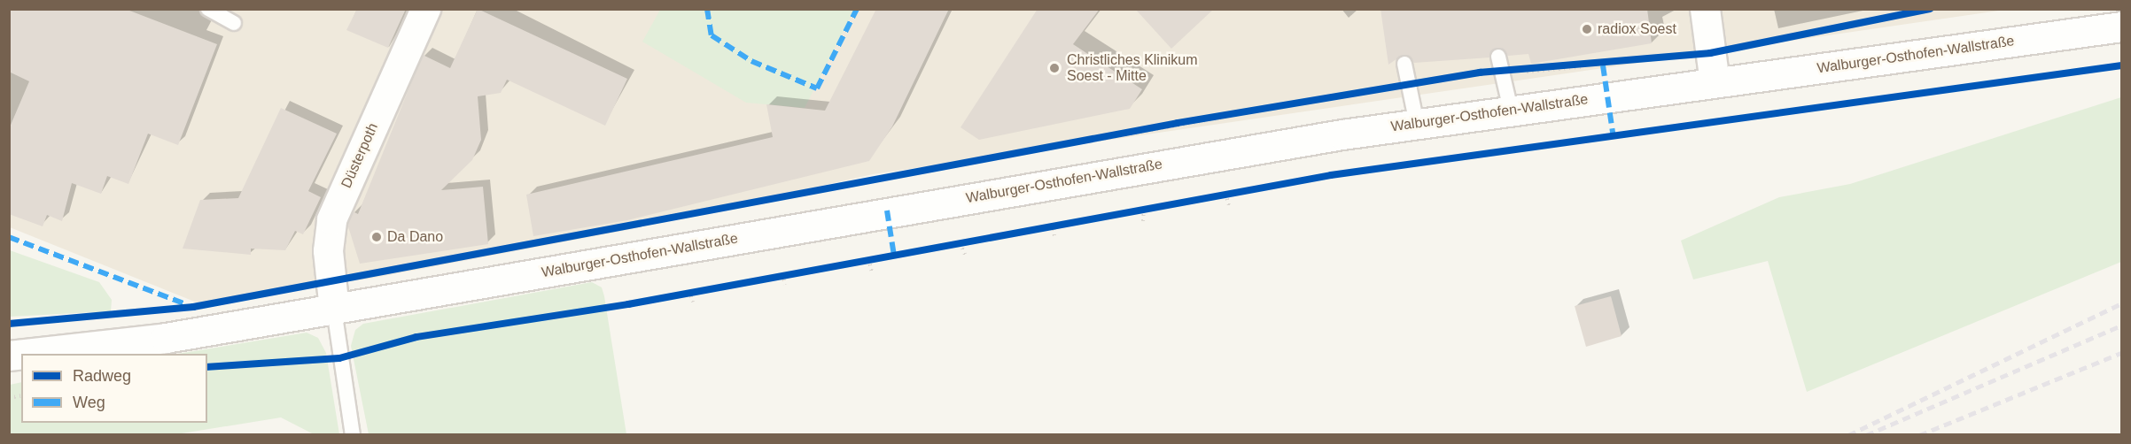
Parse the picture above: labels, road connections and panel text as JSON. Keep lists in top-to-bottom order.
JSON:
{
  "streets": {
    "street": ["Walburger-Osthofen-Wallstraße", "Düsterpoth"]
  },
  "crossings": [
    ["Walburger-Osthofen-Wallstraße", "Düsterpoth"]
  ],
  "places": ["radiox Soest", "Christliches Klinikum Soest - Mitte", "Da Dano"],
  "legend": ["Radweg", "Weg"]
}
